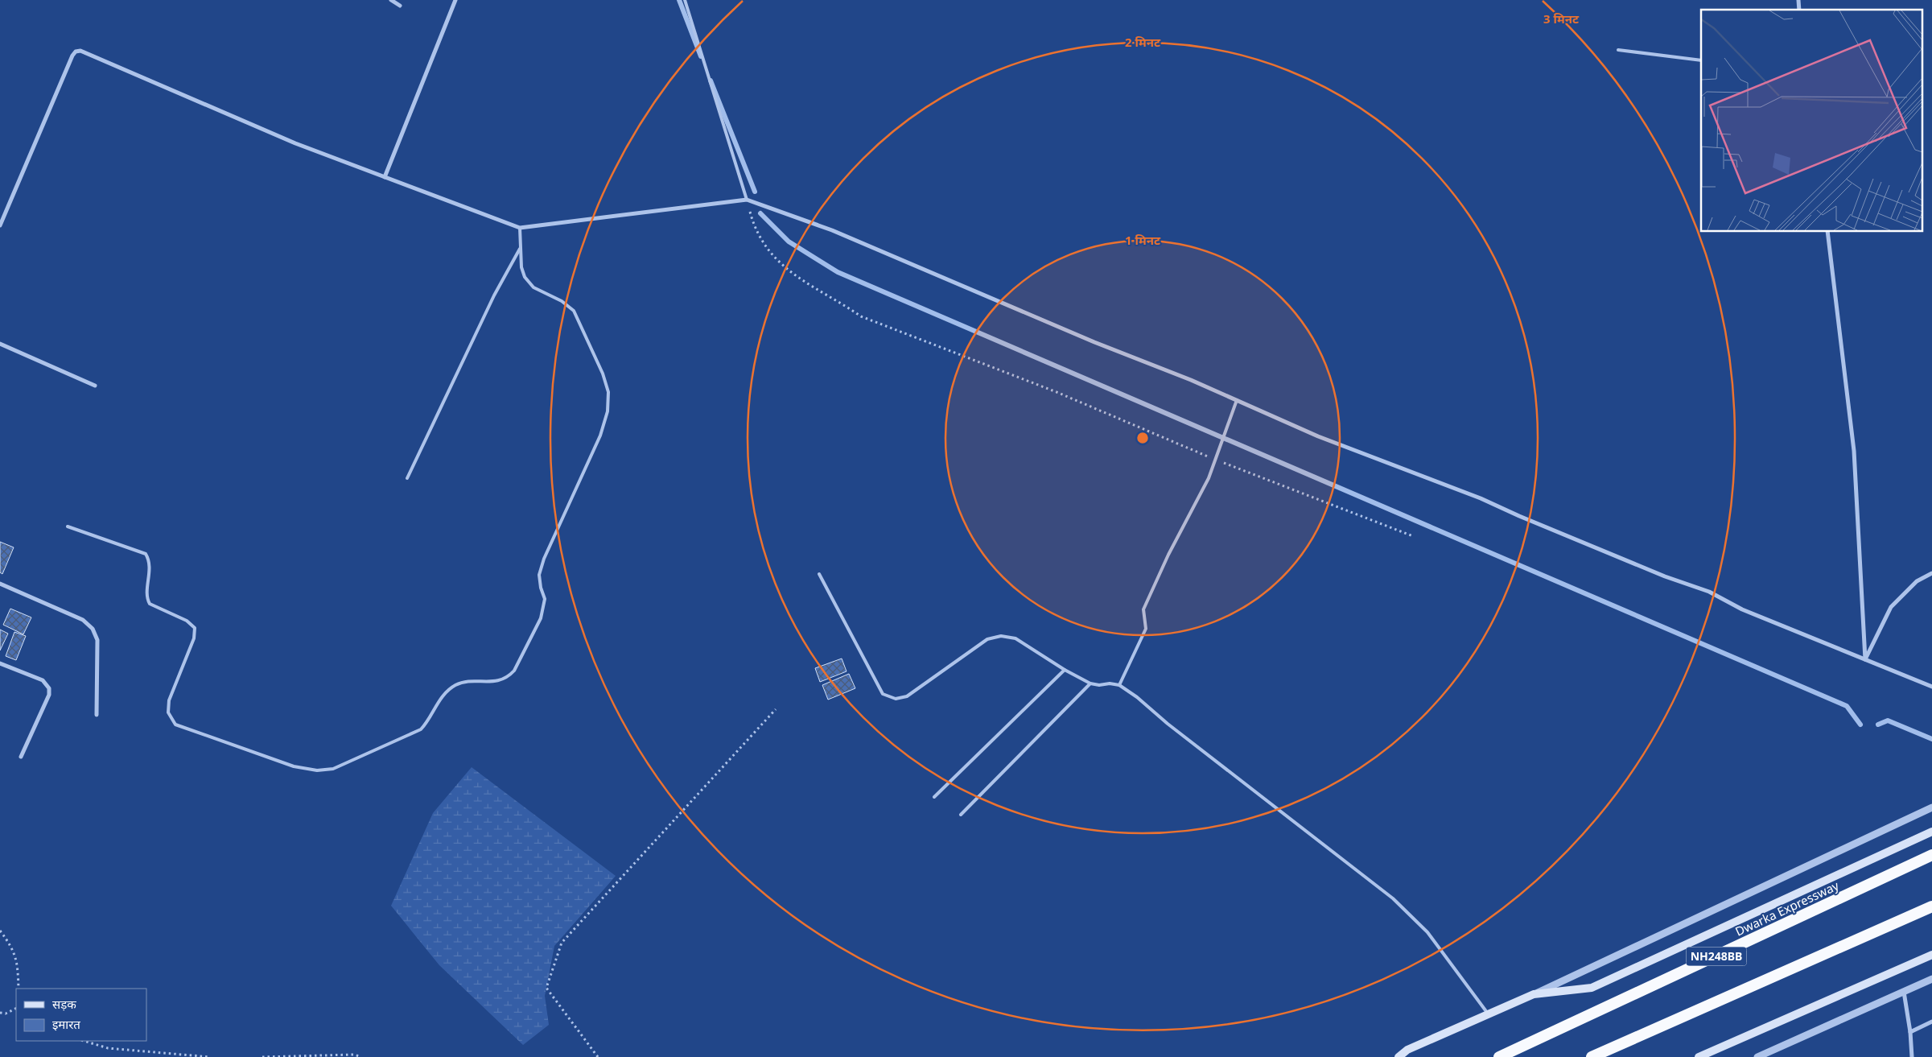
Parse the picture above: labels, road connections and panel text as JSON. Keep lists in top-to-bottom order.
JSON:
{
  "streets": {
    "highway": ["Dwarka Expressway", "NH248BB"]
  },
  "legend": ["सड़क", "इमारत"],
  "rings": ["3 मिनट", "2 मिनट", "1 मिनट"]
}
